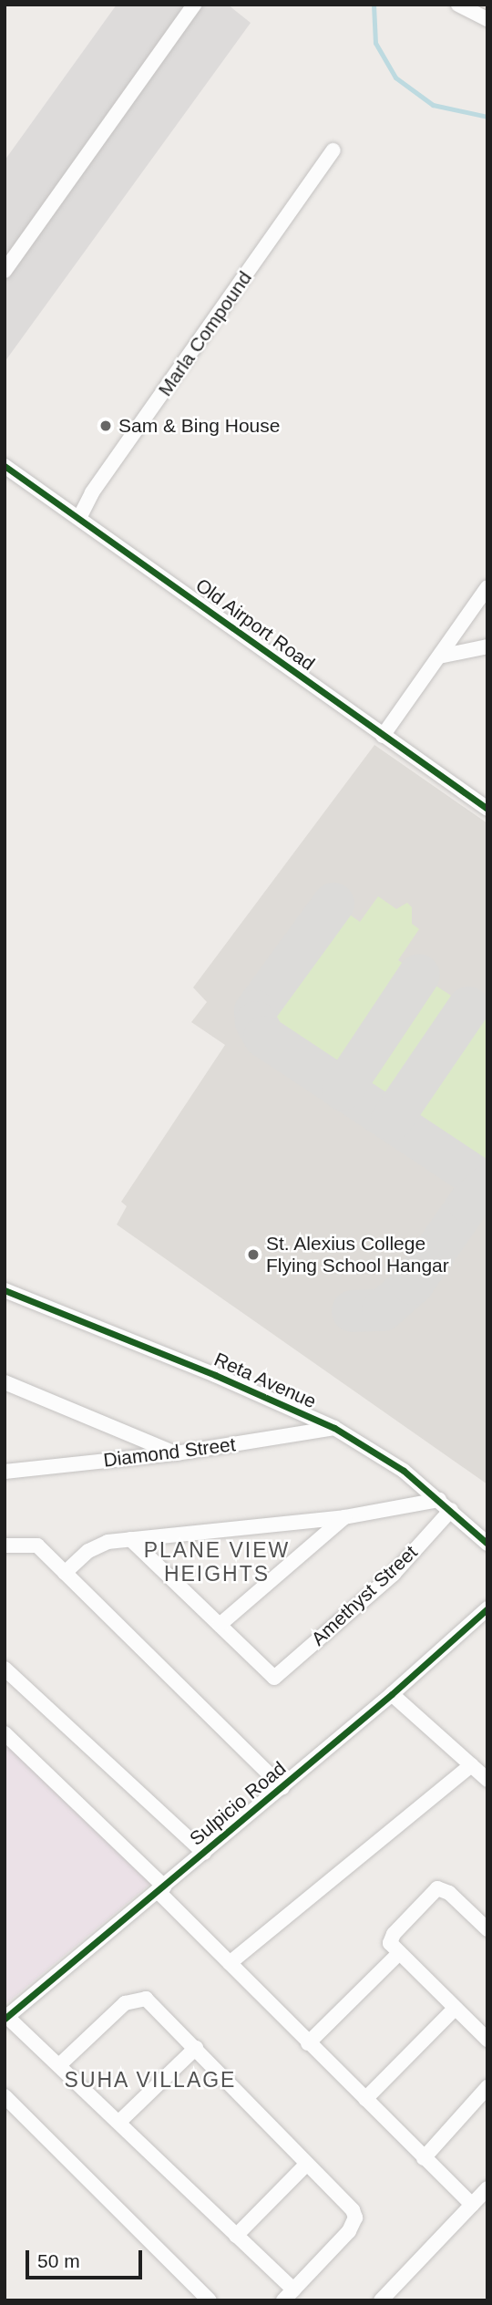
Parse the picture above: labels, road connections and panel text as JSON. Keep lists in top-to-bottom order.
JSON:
{
  "streets": {
    "street": [
      "Marla Compound",
      "Old Airport Road",
      "Reta Avenue",
      "Diamond Street",
      "Amethyst Street",
      "Sulpicio Road"
    ]
  },
  "crossings": [
    ["Marla Compound", "Old Airport Road"],
    ["Reta Avenue", "Diamond Street"],
    ["Reta Avenue", "Amethyst Street"]
  ],
  "districts": ["PLANE VIEW HEIGHTS", "SUHA VILLAGE"],
  "places": ["Sam & Bing House", "St. Alexius College Flying School Hangar"],
  "scale_bar": "50 m"
}
